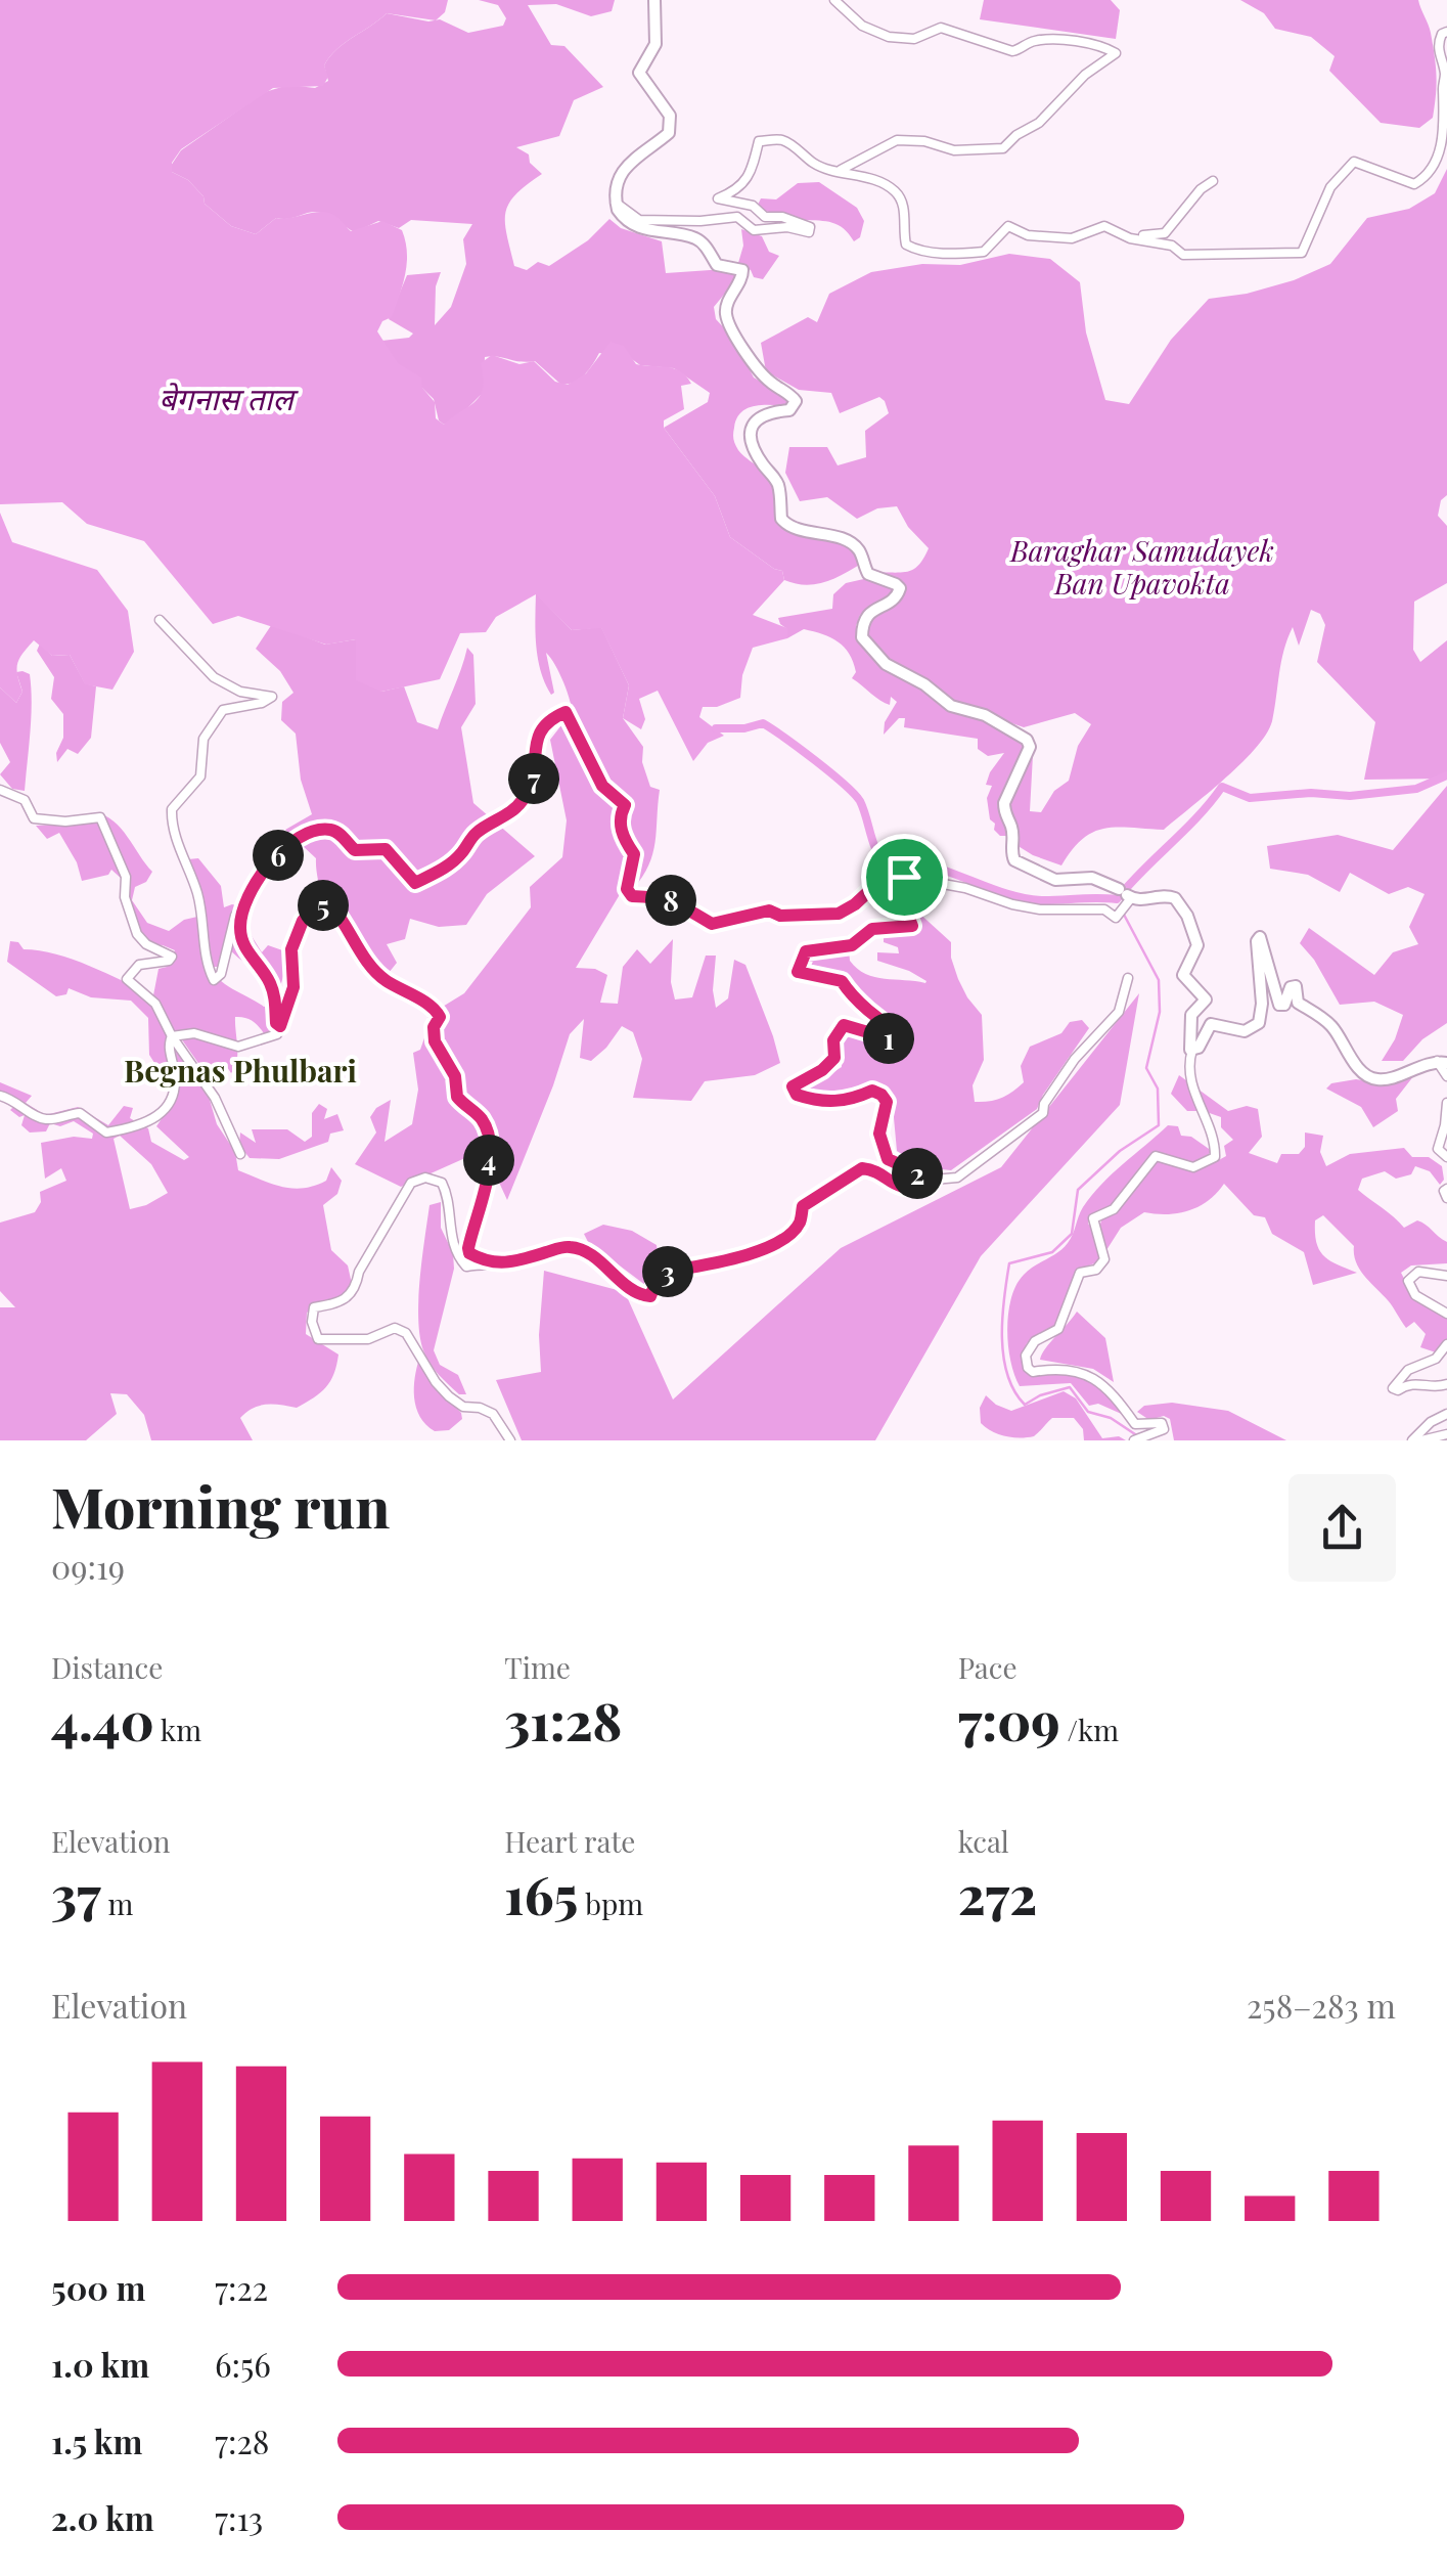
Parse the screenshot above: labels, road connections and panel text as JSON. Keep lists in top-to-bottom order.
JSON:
{
  "districts": ["Begnas Phulbari"],
  "water": ["बेगनास ताल"],
  "parks": ["Baraghar Samudayek Ban Upavokta"],
  "page": {
    "pins": [
      "7",
      "6",
      "8",
      "5",
      "1",
      "4",
      "2",
      "3"
    ],
    "heading": ["Morning run", "09:19"],
    "stats": [
      ["Distance", "4.40 km"],
      ["Time", "31:28"],
      ["Pace", "7:09 /km"],
      ["Elevation", "37 m"],
      ["Heart rate", "165 bpm"],
      ["kcal", "272"]
    ],
    "chart": ["Elevation", "258–283 m"],
    "list": [
      {
        "name": "500 m",
        "note": "7:22"
      },
      {
        "name": "1.0 km",
        "note": "6:56"
      },
      {
        "name": "1.5 km",
        "note": "7:28"
      },
      {
        "name": "2.0 km",
        "note": "7:13"
      }
    ]
  }
}
